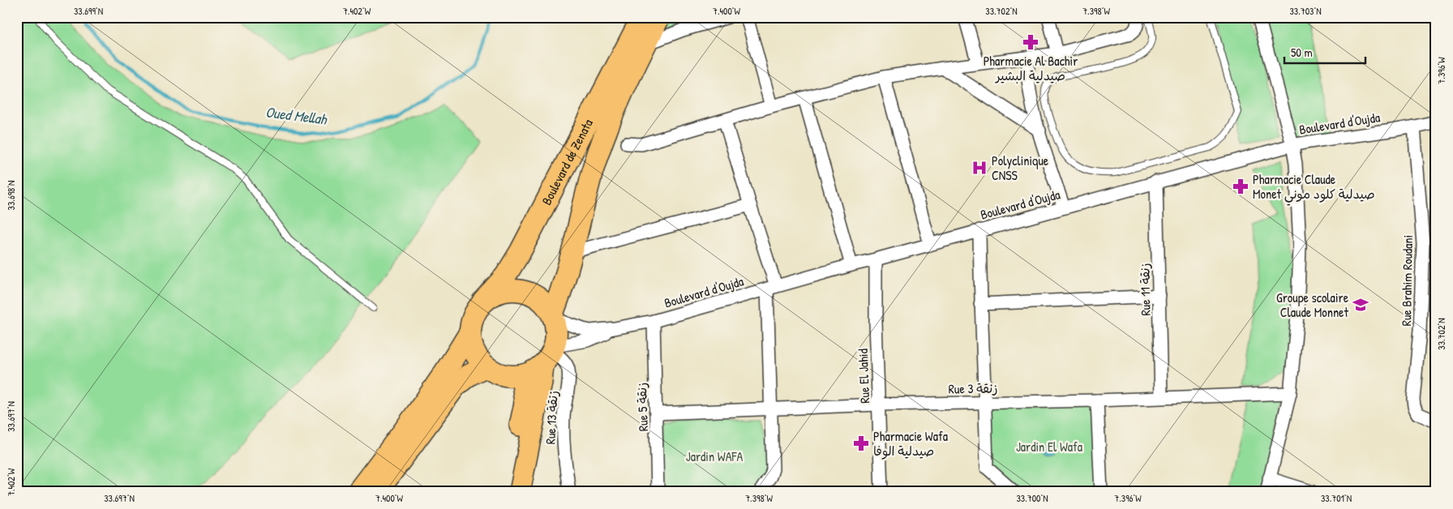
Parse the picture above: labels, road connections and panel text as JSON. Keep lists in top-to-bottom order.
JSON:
{
  "streets": {
    "highway": ["Boulevard de Zenata"],
    "street": [
      "Boulevard d'Oujda",
      "Rue Brahim Roudani",
      "Rue 11 زنقة",
      "Rue El Jahid",
      "Rue 3 زنقة",
      "Rue 5 زنقة",
      "Rue 13 زنقة"
    ]
  },
  "crossings": [
    ["Boulevard d'Oujda", "Boulevard de Zenata"],
    ["Boulevard d'Oujda", "Rue Brahim Roudani"],
    ["Boulevard d'Oujda", "Rue 11 زنقة"],
    ["Boulevard d'Oujda", "Rue El Jahid"],
    ["Boulevard d'Oujda", "Rue 5 زنقة"],
    ["Boulevard d'Oujda", "Rue 13 زنقة"],
    ["Boulevard de Zenata", "Rue 13 زنقة"],
    ["Rue 11 زنقة", "Rue 3 زنقة"],
    ["Rue El Jahid", "Rue 3 زنقة"],
    ["Rue 3 زنقة", "Rue 5 زنقة"]
  ],
  "water": ["Oued Mellah"],
  "parks": ["Jardin El Wafa", "Jardin WAFA"],
  "places": {
    "pharmacy": ["Pharmacie Al Bachir صيدلية البشير", "Pharmacie Claude Monet صيدلية كلود موني", "Pharmacie Wafa صيدلية الوفا"],
    "hospital": ["Polyclinique CNSS"],
    "school or university": ["Groupe scolaire Claude Monnet"]
  },
  "scale_bar": "50 m",
  "coordinates": [
    "33.699°N",
    "7.402°W",
    "7.400°W",
    "33.702°N",
    "7.398°W",
    "33.703°N",
    "7.396°W",
    "33.698°N",
    "33.697°N",
    "33.700°N",
    "33.701°N"
  ]
}
